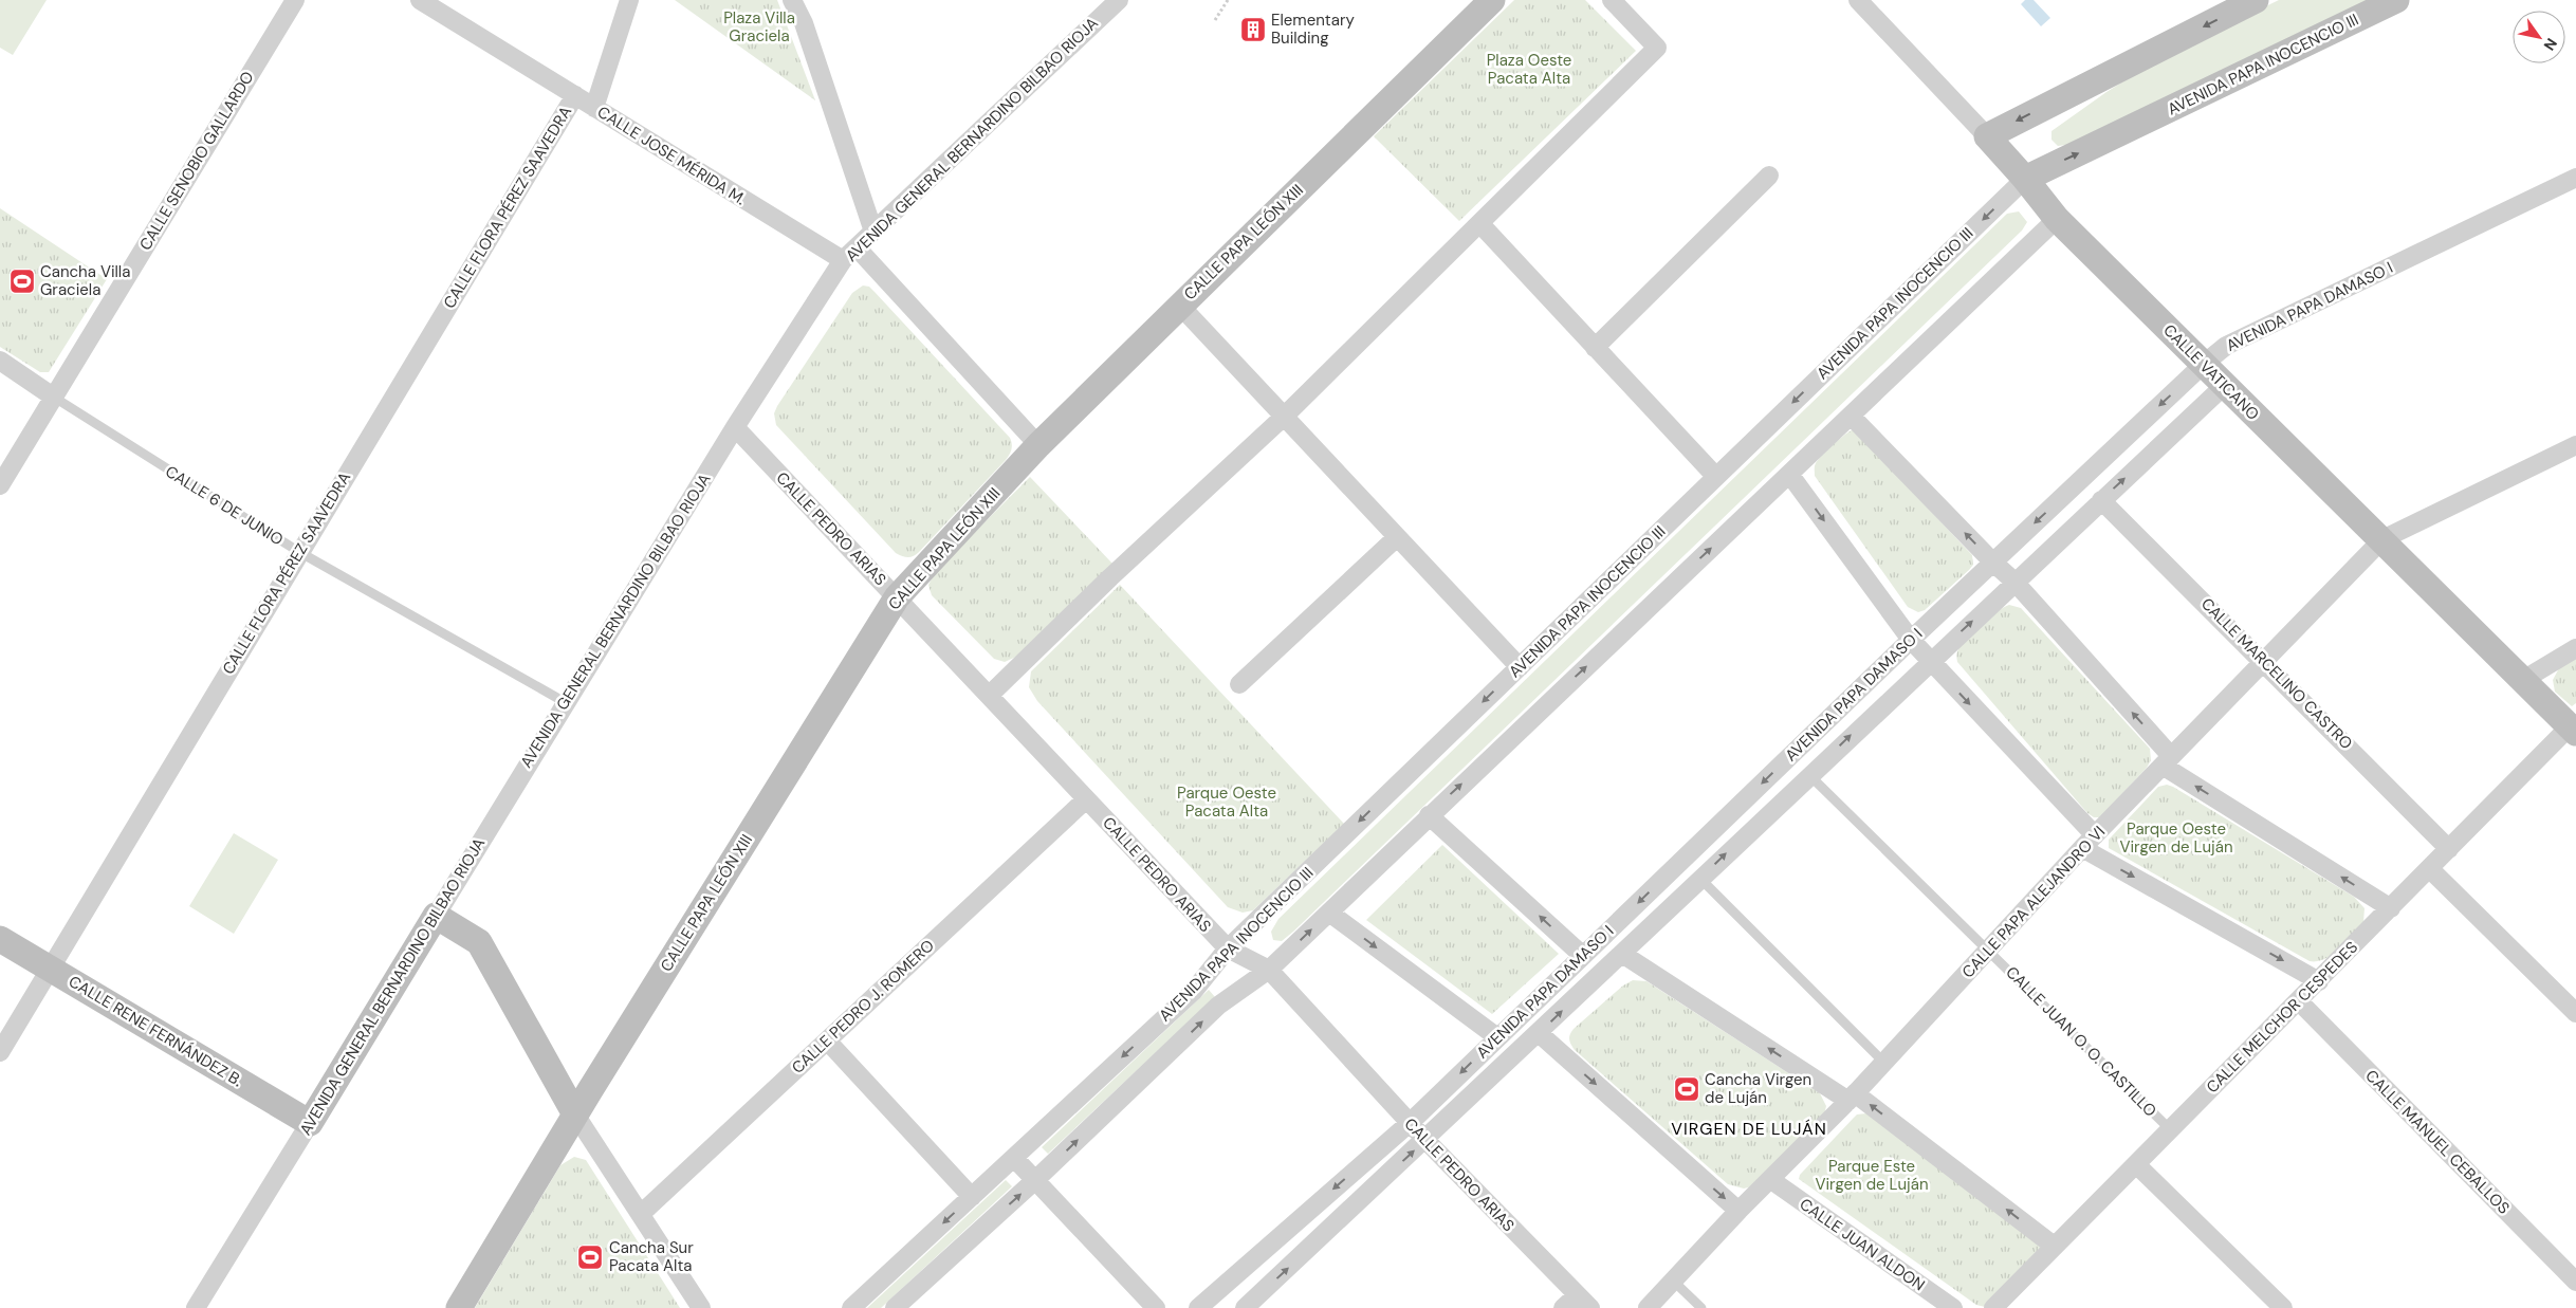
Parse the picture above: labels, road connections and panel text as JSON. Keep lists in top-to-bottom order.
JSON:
{
  "streets": {
    "street": [
      "AVENIDA PAPA INOCENCIO III",
      "AVENIDA GENERAL BERNARDINO BILBAO RIOJA",
      "CALLE JOSE MÉRIDA M.",
      "CALLE SENOBIO GALLARDO",
      "CALLE FLORA PÉREZ SAAVEDRA",
      "CALLE PAPA LEÓN XIII",
      "AVENIDA PAPA DAMASO I",
      "CALLE VATICANO",
      "CALLE 6 DE JUNIO",
      "CALLE PEDRO ARIAS",
      "CALLE MARCELINO CASTRO",
      "CALLE PAPA ALEJANDRO VI",
      "CALLE PEDRO J. ROMERO",
      "CALLE MELCHOR CESPEDES",
      "CALLE RENE FERNÁNDEZ B.",
      "CALLE MANUEL CEBALLOS",
      "CALLE JUAN ALDON"
    ],
    "lane": ["CALLE JUAN O. O. CASTILLO"]
  },
  "crossings": [
    ["AVENIDA PAPA INOCENCIO III", "CALLE VATICANO"],
    ["AVENIDA PAPA INOCENCIO III", "CALLE PEDRO ARIAS"],
    ["AVENIDA GENERAL BERNARDINO BILBAO RIOJA", "CALLE JOSE MÉRIDA M."],
    ["AVENIDA GENERAL BERNARDINO BILBAO RIOJA", "CALLE 6 DE JUNIO"],
    ["AVENIDA GENERAL BERNARDINO BILBAO RIOJA", "CALLE PEDRO ARIAS"],
    ["AVENIDA GENERAL BERNARDINO BILBAO RIOJA", "CALLE RENE FERNÁNDEZ B."],
    ["CALLE JOSE MÉRIDA M.", "CALLE FLORA PÉREZ SAAVEDRA"],
    ["CALLE SENOBIO GALLARDO", "CALLE 6 DE JUNIO"],
    ["CALLE FLORA PÉREZ SAAVEDRA", "CALLE 6 DE JUNIO"],
    ["CALLE FLORA PÉREZ SAAVEDRA", "CALLE RENE FERNÁNDEZ B."],
    ["CALLE PAPA LEÓN XIII", "CALLE PEDRO ARIAS"],
    ["AVENIDA PAPA DAMASO I", "CALLE VATICANO"],
    ["AVENIDA PAPA DAMASO I", "CALLE PEDRO ARIAS"],
    ["AVENIDA PAPA DAMASO I", "CALLE MARCELINO CASTRO"],
    ["AVENIDA PAPA DAMASO I", "CALLE JUAN O. O. CASTILLO"],
    ["CALLE VATICANO", "CALLE PAPA ALEJANDRO VI"],
    ["CALLE VATICANO", "CALLE MELCHOR CESPEDES"],
    ["CALLE PEDRO ARIAS", "CALLE PEDRO J. ROMERO"],
    ["CALLE MARCELINO CASTRO", "CALLE PAPA ALEJANDRO VI"],
    ["CALLE MARCELINO CASTRO", "CALLE MELCHOR CESPEDES"],
    ["CALLE PAPA ALEJANDRO VI", "CALLE JUAN O. O. CASTILLO"],
    ["CALLE PAPA ALEJANDRO VI", "CALLE JUAN ALDON"],
    ["CALLE MELCHOR CESPEDES", "CALLE JUAN O. O. CASTILLO"],
    ["CALLE MELCHOR CESPEDES", "CALLE MANUEL CEBALLOS"]
  ],
  "districts": ["VIRGEN DE LUJÁN"],
  "parks": [
    "Plaza Villa Graciela",
    "Plaza Oeste Pacata Alta",
    "Parque Oeste Pacata Alta",
    "Parque Oeste Virgen de Luján",
    "Parque Este Virgen de Luján"
  ],
  "places": {
    "building": ["Elementary Building"],
    "sports": ["Cancha Villa Graciela", "Cancha Virgen de Luján", "Cancha Sur Pacata Alta"]
  },
  "north": "bottom right"
}
